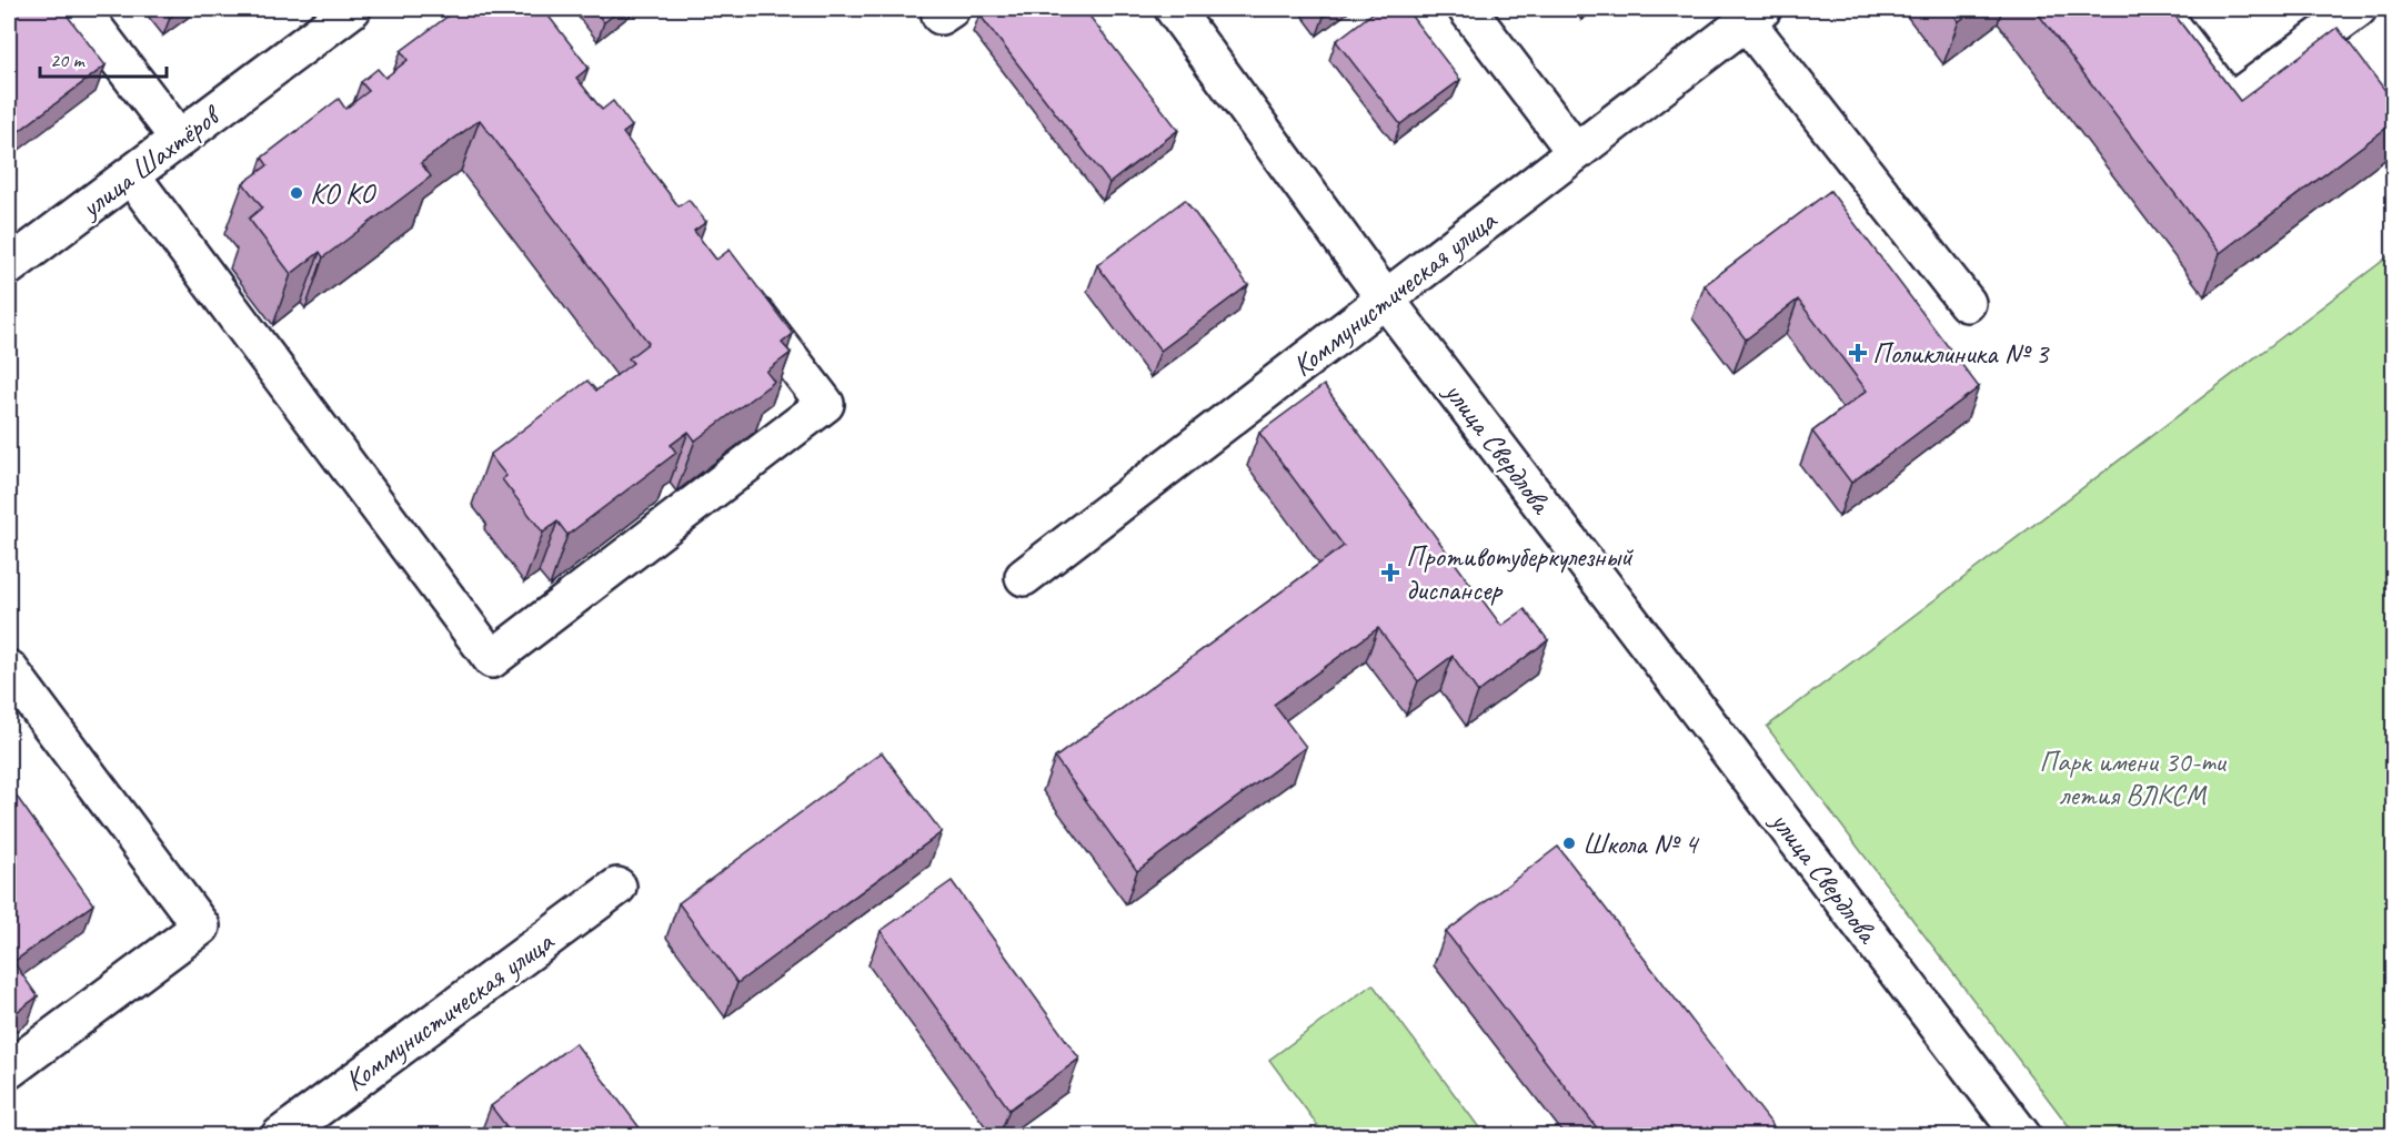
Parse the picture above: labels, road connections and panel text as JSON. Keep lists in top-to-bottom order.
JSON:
{
  "streets": {
    "street": ["улица Шахтёров", "Коммунистическая улица", "улица Свердлова"]
  },
  "crossings": [
    ["Коммунистическая улица", "улица Свердлова"]
  ],
  "parks": ["Парк имени 30-ти летия ВЛКСМ"],
  "places": {
    "other": ["КО КО", "Школа № 4"],
    "health": ["Поликлиника № 3", "Противотуберкулезный диспансер"]
  },
  "scale_bar": "20 m"
}
